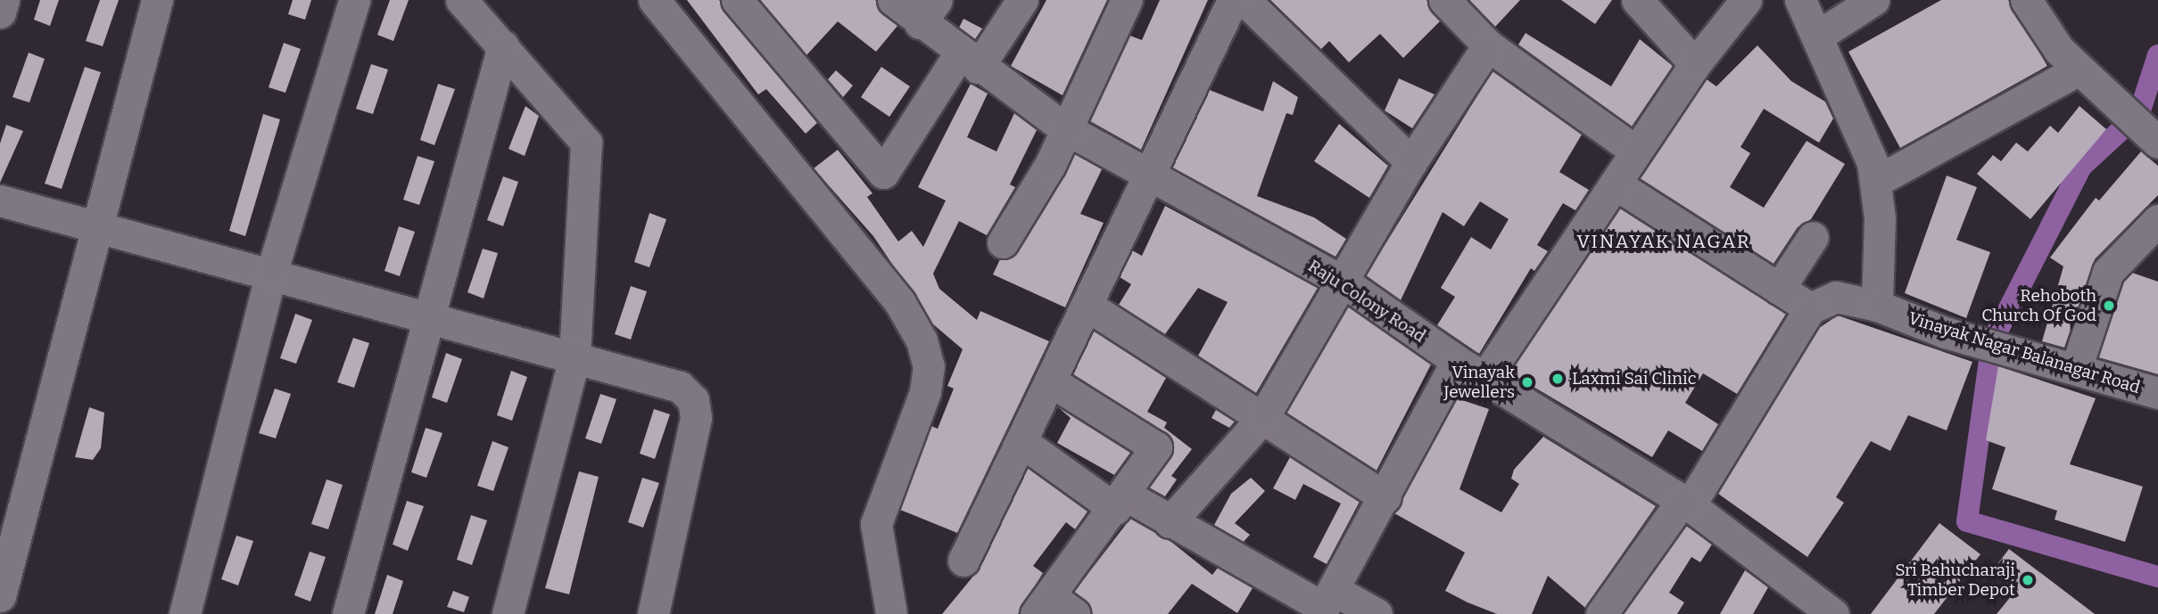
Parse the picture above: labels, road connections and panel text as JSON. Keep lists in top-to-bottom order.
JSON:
{
  "streets": {
    "street": ["Raju Colony Road", "Vinayak Nagar Balanagar Road"]
  },
  "districts": ["VINAYAK NAGAR"],
  "places": [
    "Rehoboth Church Of God",
    "Laxmi Sai Clinic",
    "Vinayak Jewellers",
    "Sri Bahucharaji Timber Depot"
  ]
}
